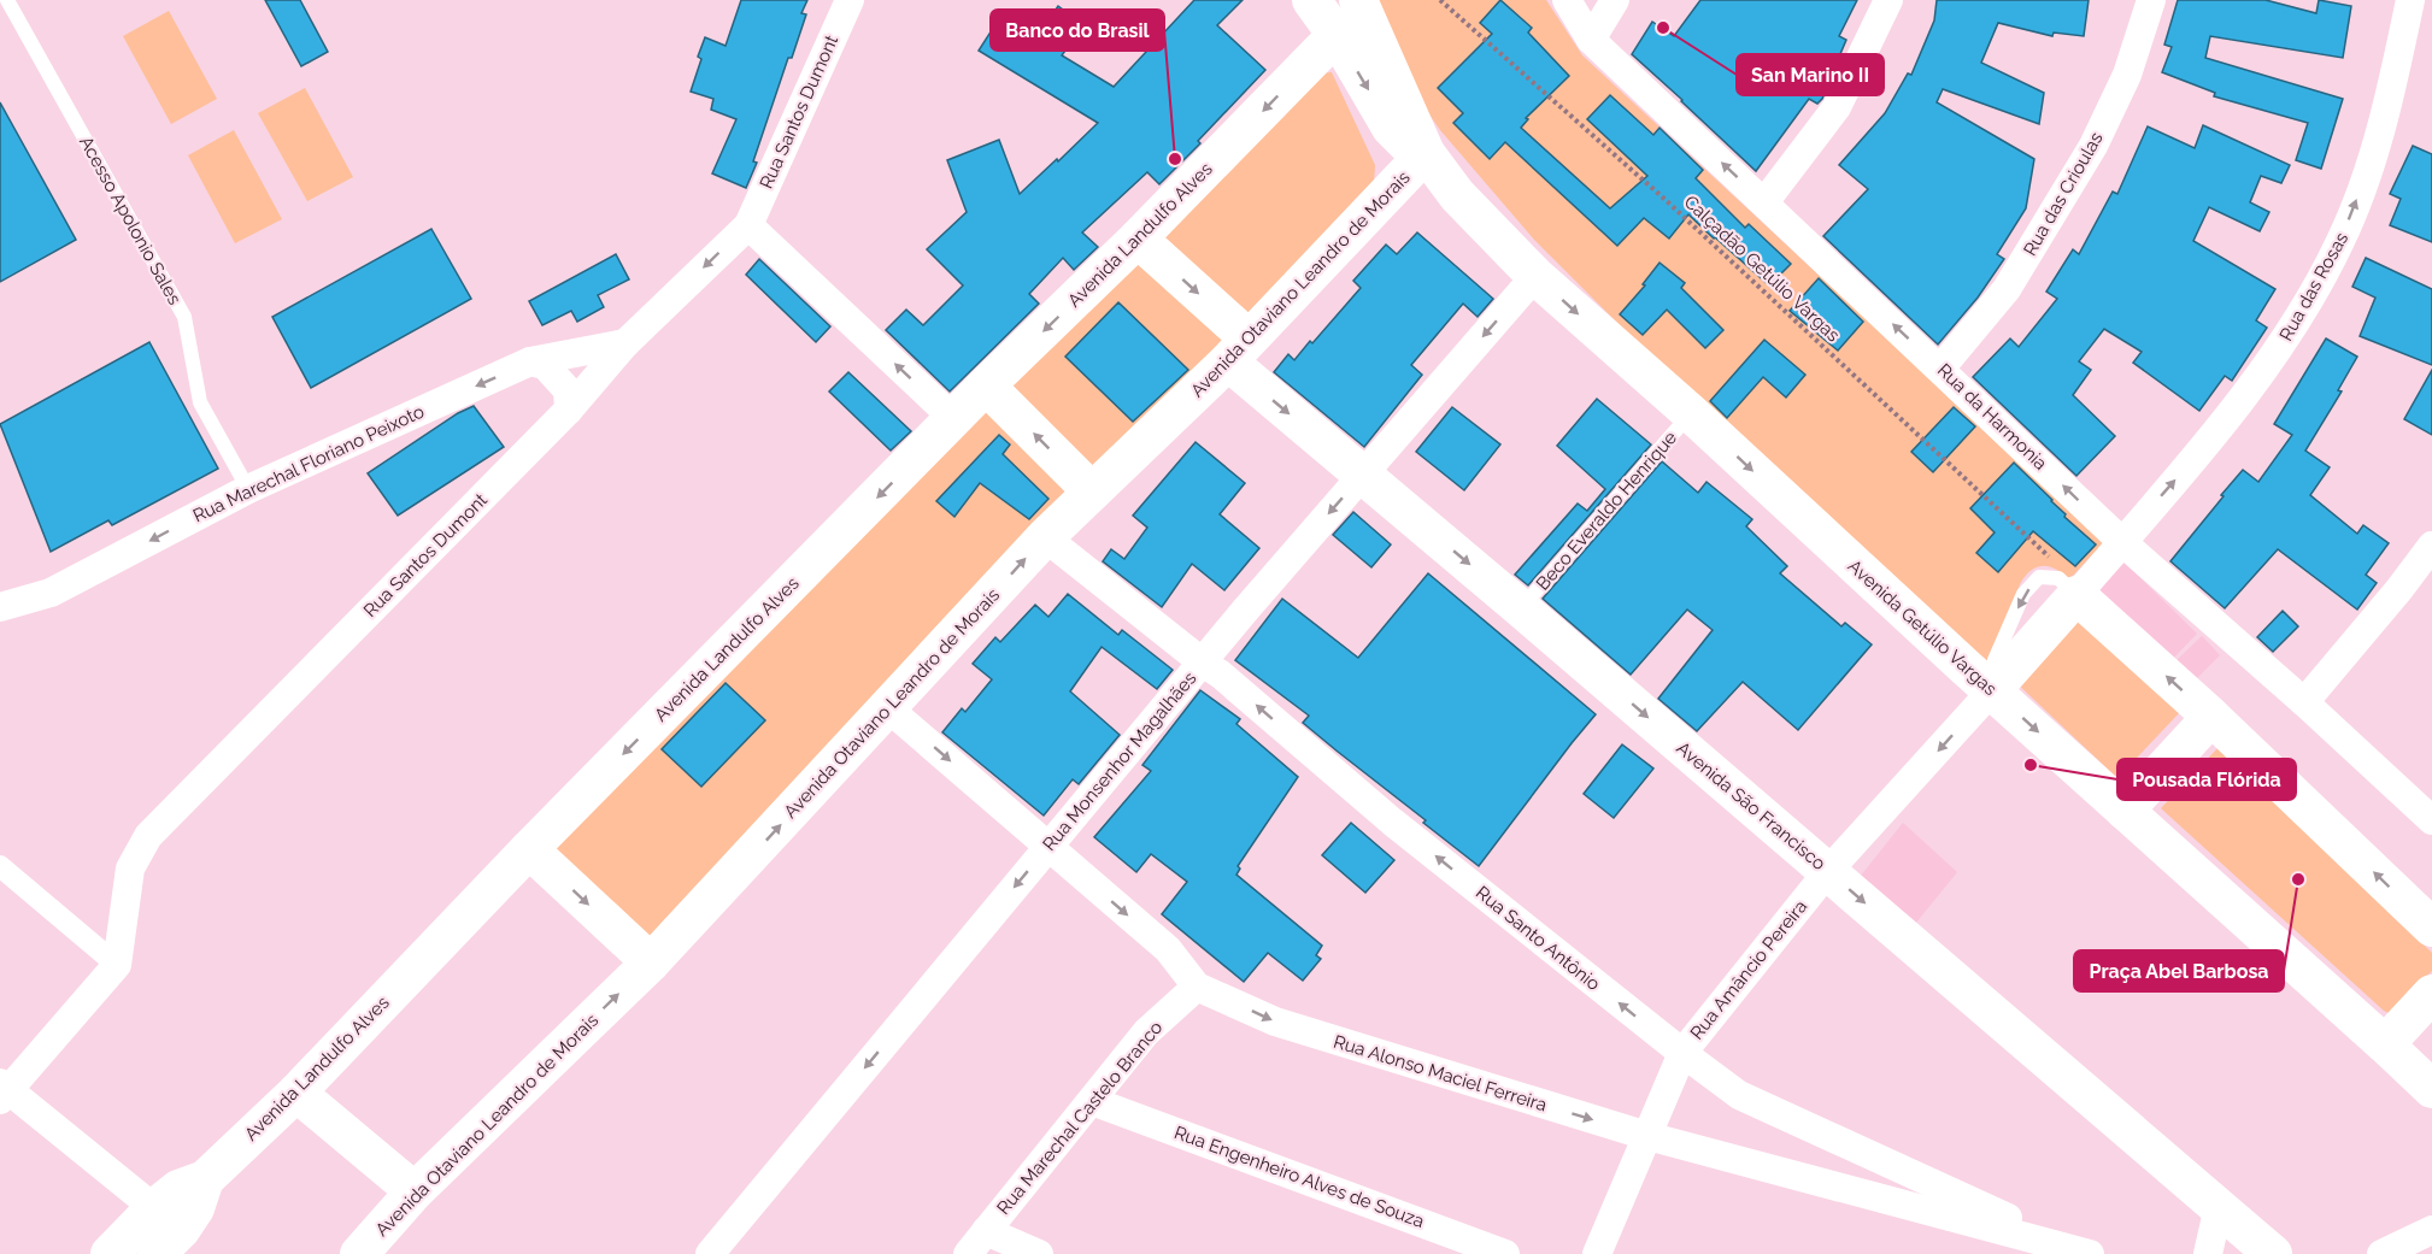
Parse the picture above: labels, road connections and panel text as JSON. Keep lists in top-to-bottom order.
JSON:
{
  "streets": {
    "street": [
      "Rua Santos Dumont",
      "Rua das Crioulas",
      "Avenida Landulfo Alves",
      "Avenida Otaviano Leandro de Morais",
      "Rua das Rosas",
      "Rua da Harmonia",
      "Rua Marechal Floriano Peixoto",
      "Avenida Getúlio Vargas",
      "Rua Monsenhor Magalhães",
      "Avenida São Francisco",
      "Rua Santo Antônio",
      "Rua Amâncio Pereira",
      "Rua Alonso Maciel Ferreira",
      "Rua Marechal Castelo Branco",
      "Rua Engenheiro Alves de Souza"
    ],
    "lane": ["Acesso Apolonio Sales", "Beco Everaldo Henrique"],
    "path": ["Calçadão Getúlio Vargas"]
  },
  "crossings": [
    ["Rua Santos Dumont", "Rua Marechal Floriano Peixoto"],
    ["Rua das Crioulas", "Rua da Harmonia"],
    ["Acesso Apolonio Sales", "Rua Marechal Floriano Peixoto"],
    ["Avenida Landulfo Alves", "Avenida Getúlio Vargas"],
    ["Avenida Landulfo Alves", "Avenida São Francisco"],
    ["Calçadão Getúlio Vargas", "Rua das Rosas"],
    ["Calçadão Getúlio Vargas", "Rua Amâncio Pereira"],
    ["Avenida Otaviano Leandro de Morais", "Avenida Getúlio Vargas"],
    ["Avenida Otaviano Leandro de Morais", "Avenida São Francisco"],
    ["Avenida Otaviano Leandro de Morais", "Rua Santo Antônio"],
    ["Avenida Otaviano Leandro de Morais", "Rua Alonso Maciel Ferreira"],
    ["Rua das Rosas", "Rua da Harmonia"],
    ["Rua das Rosas", "Rua Amâncio Pereira"],
    ["Beco Everaldo Henrique", "Avenida Getúlio Vargas"],
    ["Beco Everaldo Henrique", "Avenida São Francisco"],
    ["Avenida Getúlio Vargas", "Rua Monsenhor Magalhães"],
    ["Avenida Getúlio Vargas", "Rua Amâncio Pereira"],
    ["Rua Monsenhor Magalhães", "Avenida São Francisco"],
    ["Rua Monsenhor Magalhães", "Rua Santo Antônio"],
    ["Rua Monsenhor Magalhães", "Rua Alonso Maciel Ferreira"],
    ["Avenida São Francisco", "Rua Amâncio Pereira"],
    ["Rua Santo Antônio", "Rua Amâncio Pereira"],
    ["Rua Santo Antônio", "Rua Alonso Maciel Ferreira"],
    ["Rua Amâncio Pereira", "Rua Alonso Maciel Ferreira"],
    ["Rua Alonso Maciel Ferreira", "Rua Marechal Castelo Branco"],
    ["Rua Marechal Castelo Branco", "Rua Engenheiro Alves de Souza"]
  ],
  "one_way": [
    "Avenida Landulfo Alves",
    "Avenida Otaviano Leandro de Morais",
    "Rua da Harmonia",
    "Rua Marechal Floriano Peixoto",
    "Rua Monsenhor Magalhães",
    "Avenida São Francisco",
    "Rua Santo Antônio",
    "Rua Amâncio Pereira",
    "Rua Alonso Maciel Ferreira"
  ],
  "places": [
    "San Marino II",
    "Banco do Brasil",
    "Pousada Flórida",
    "Praça Abel Barbosa"
  ]
}
